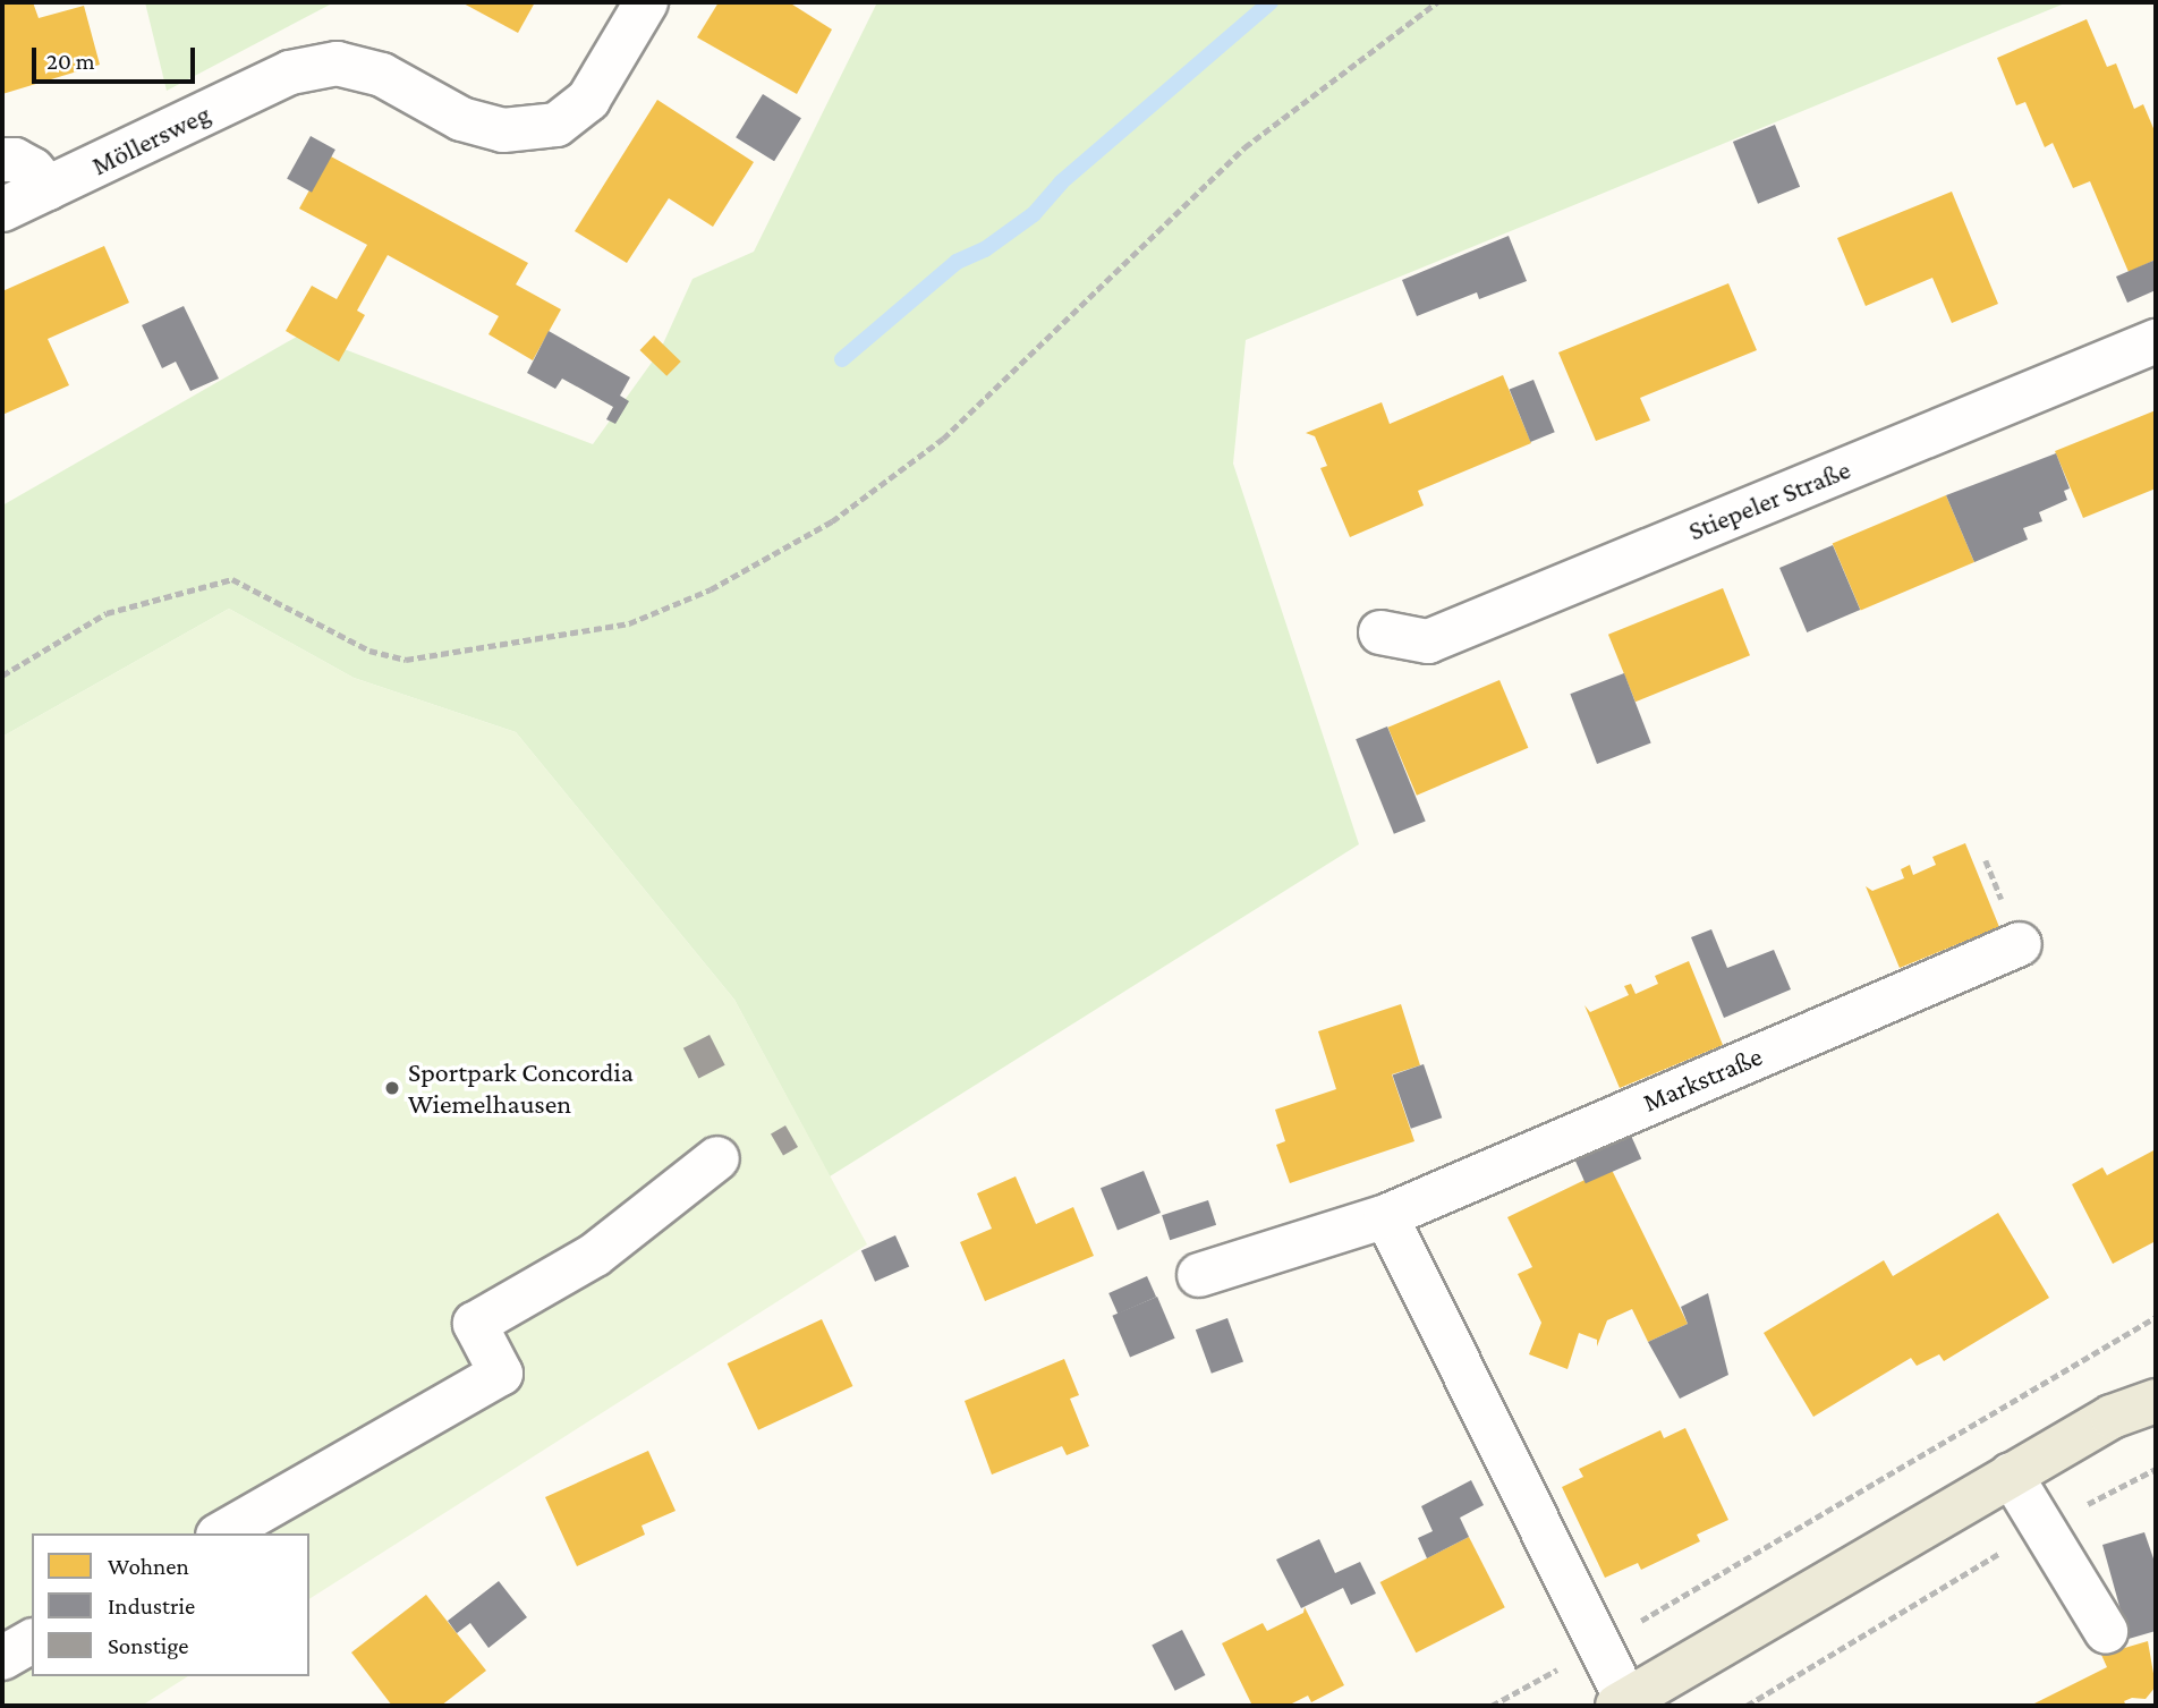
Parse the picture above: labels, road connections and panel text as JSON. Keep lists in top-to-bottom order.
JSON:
{
  "streets": {
    "street": ["Möllersweg", "Stiepeler Straße", "Markstraße"]
  },
  "places": ["Sportpark Concordia Wiemelhausen"],
  "legend": ["Wohnen", "Industrie", "Sonstige"],
  "scale_bar": "20 m"
}
